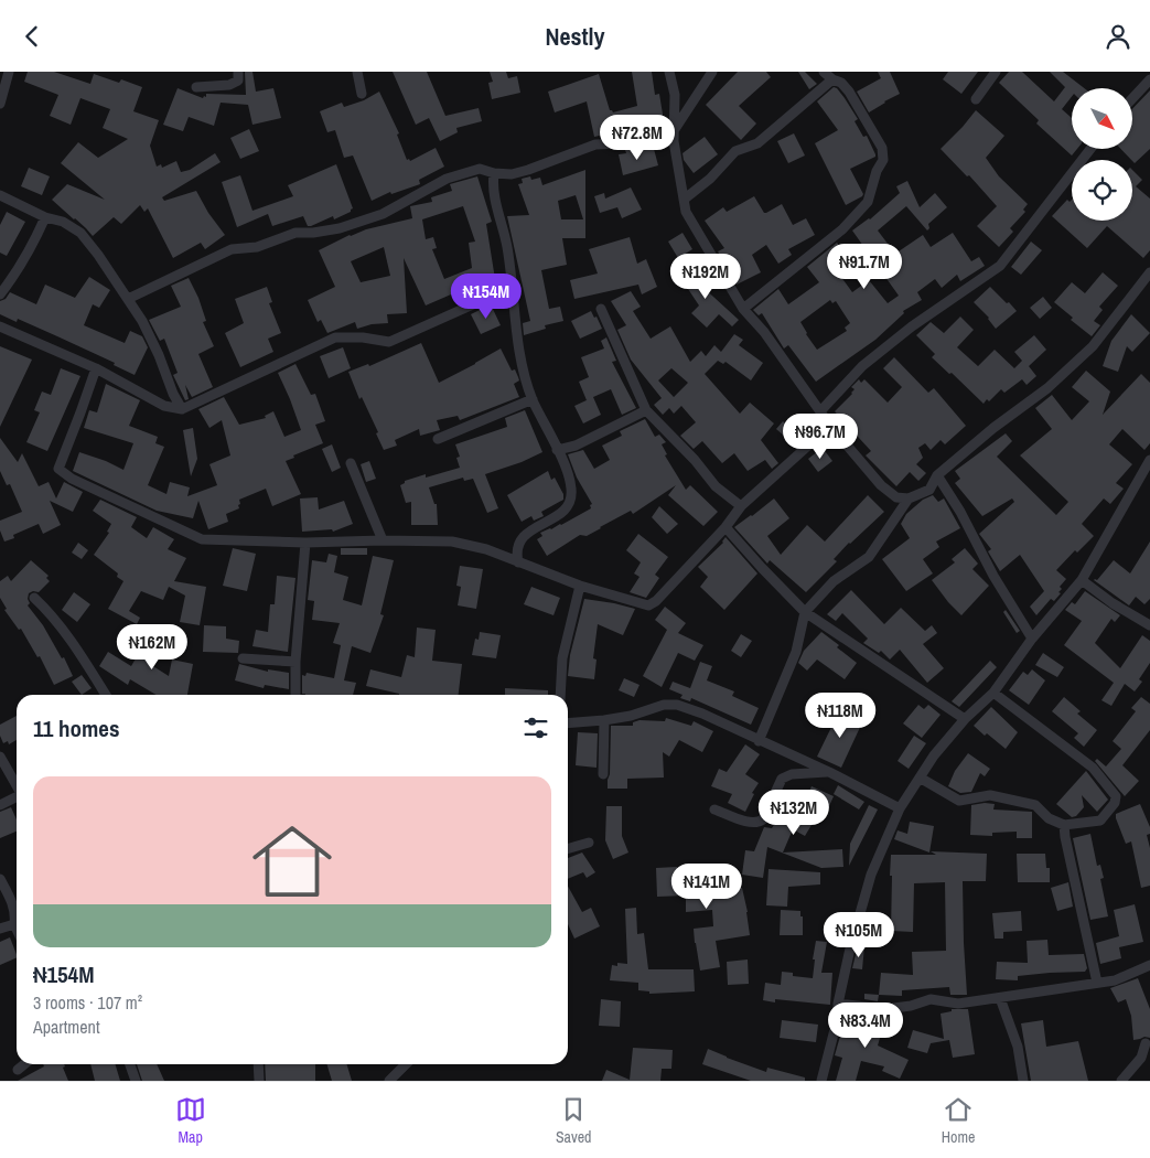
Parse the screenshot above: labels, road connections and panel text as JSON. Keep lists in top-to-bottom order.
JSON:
{
  "north": "bottom right",
  "page": {
    "header": "Nestly",
    "price": [
      "₦72.8M",
      "₦91.7M",
      "₦192M",
      "₦154M",
      "₦96.7M",
      "₦162M",
      "₦118M",
      "₦132M",
      "₦141M",
      "₦105M",
      "₦83.4M"
    ],
    "heading": "11 homes",
    "list": [
      {
        "name": "₦154M",
        "note": "3 rooms · 107 m² · Apartment"
      }
    ],
    "tabs": ["Map", "Saved", "Home"]
  }
}
